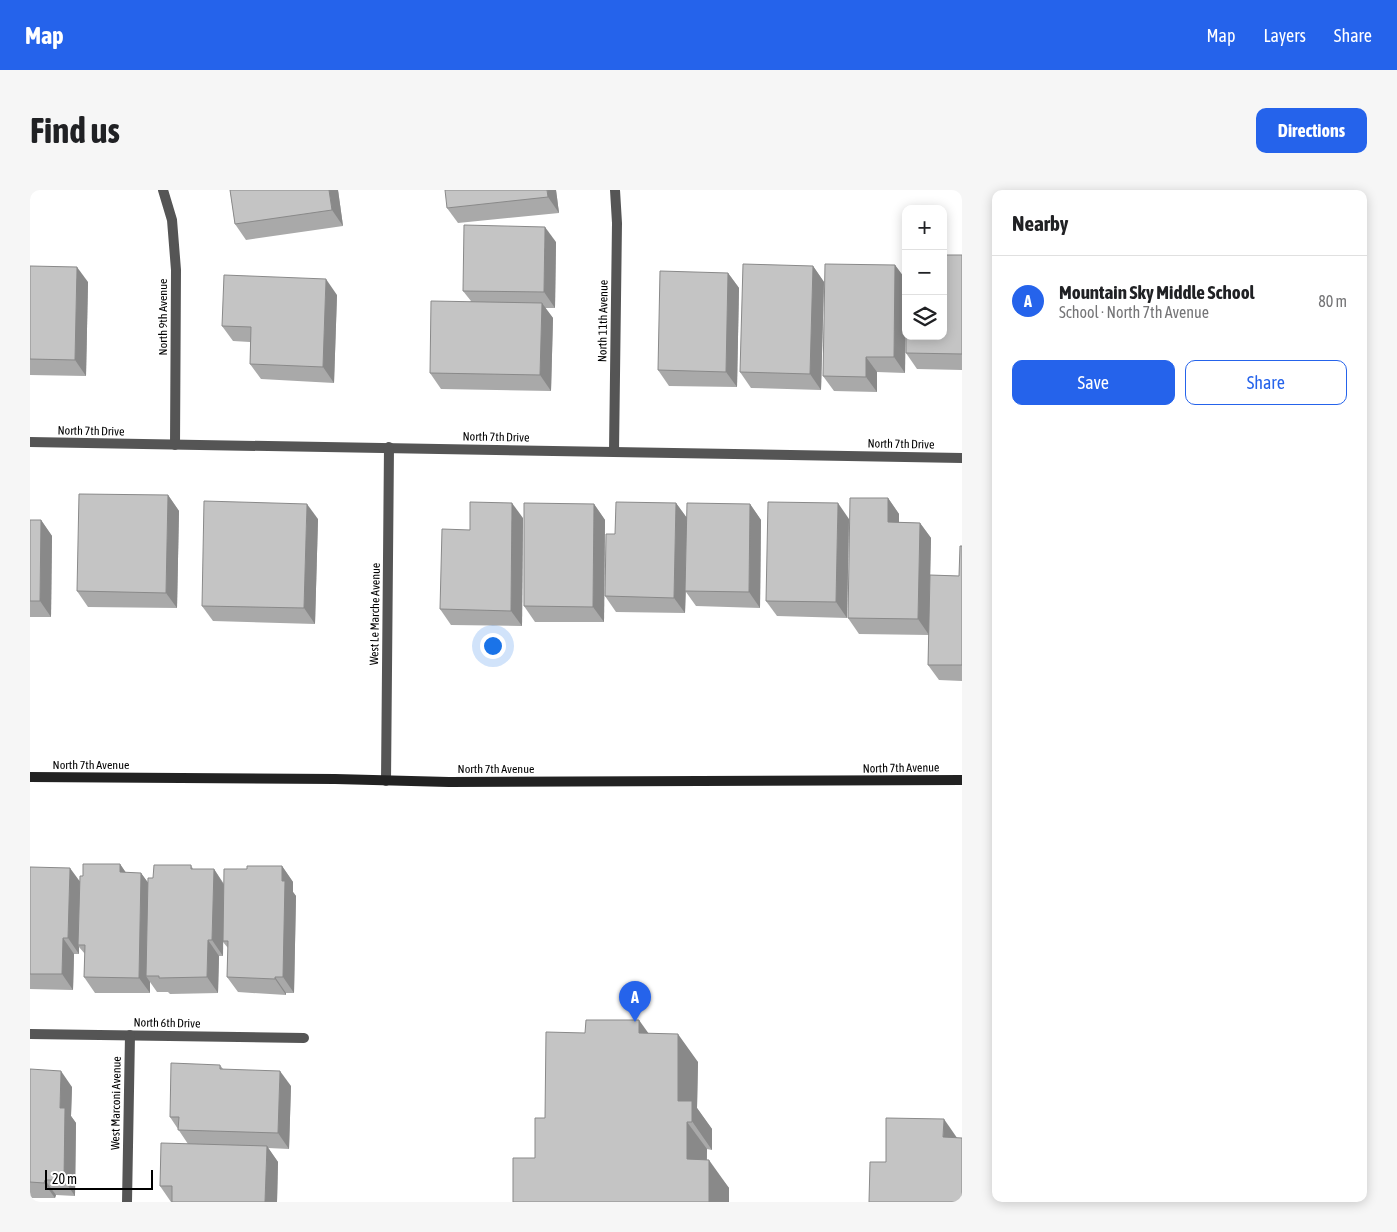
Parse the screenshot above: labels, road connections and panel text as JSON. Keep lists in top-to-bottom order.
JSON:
{
  "streets": {
    "street": [
      "North 9th Avenue",
      "North 11th Avenue",
      "North 7th Drive",
      "West Le Marche Avenue",
      "North 7th Avenue",
      "North 6th Drive",
      "West Marconi Avenue"
    ]
  },
  "crossings": [
    ["North 9th Avenue", "North 7th Drive"],
    ["North 11th Avenue", "North 7th Drive"],
    ["North 7th Drive", "West Le Marche Avenue"],
    ["West Le Marche Avenue", "North 7th Avenue"],
    ["North 6th Drive", "West Marconi Avenue"]
  ],
  "scale_bar": "20 m",
  "page": {
    "header": "Map",
    "nav": ["Map", "Layers", "Share"],
    "buttons": [
      "Directions",
      ["Save", "Share"]
    ],
    "title": "Find us",
    "heading": "Nearby",
    "map_buttons": ["+", "−"],
    "list": [
      {
        "mark": "A",
        "name": "Mountain Sky Middle School",
        "note": "School · North 7th Avenue",
        "value": "80 m"
      }
    ],
    "pins": "A",
    "scale": "20 m"
  }
}
